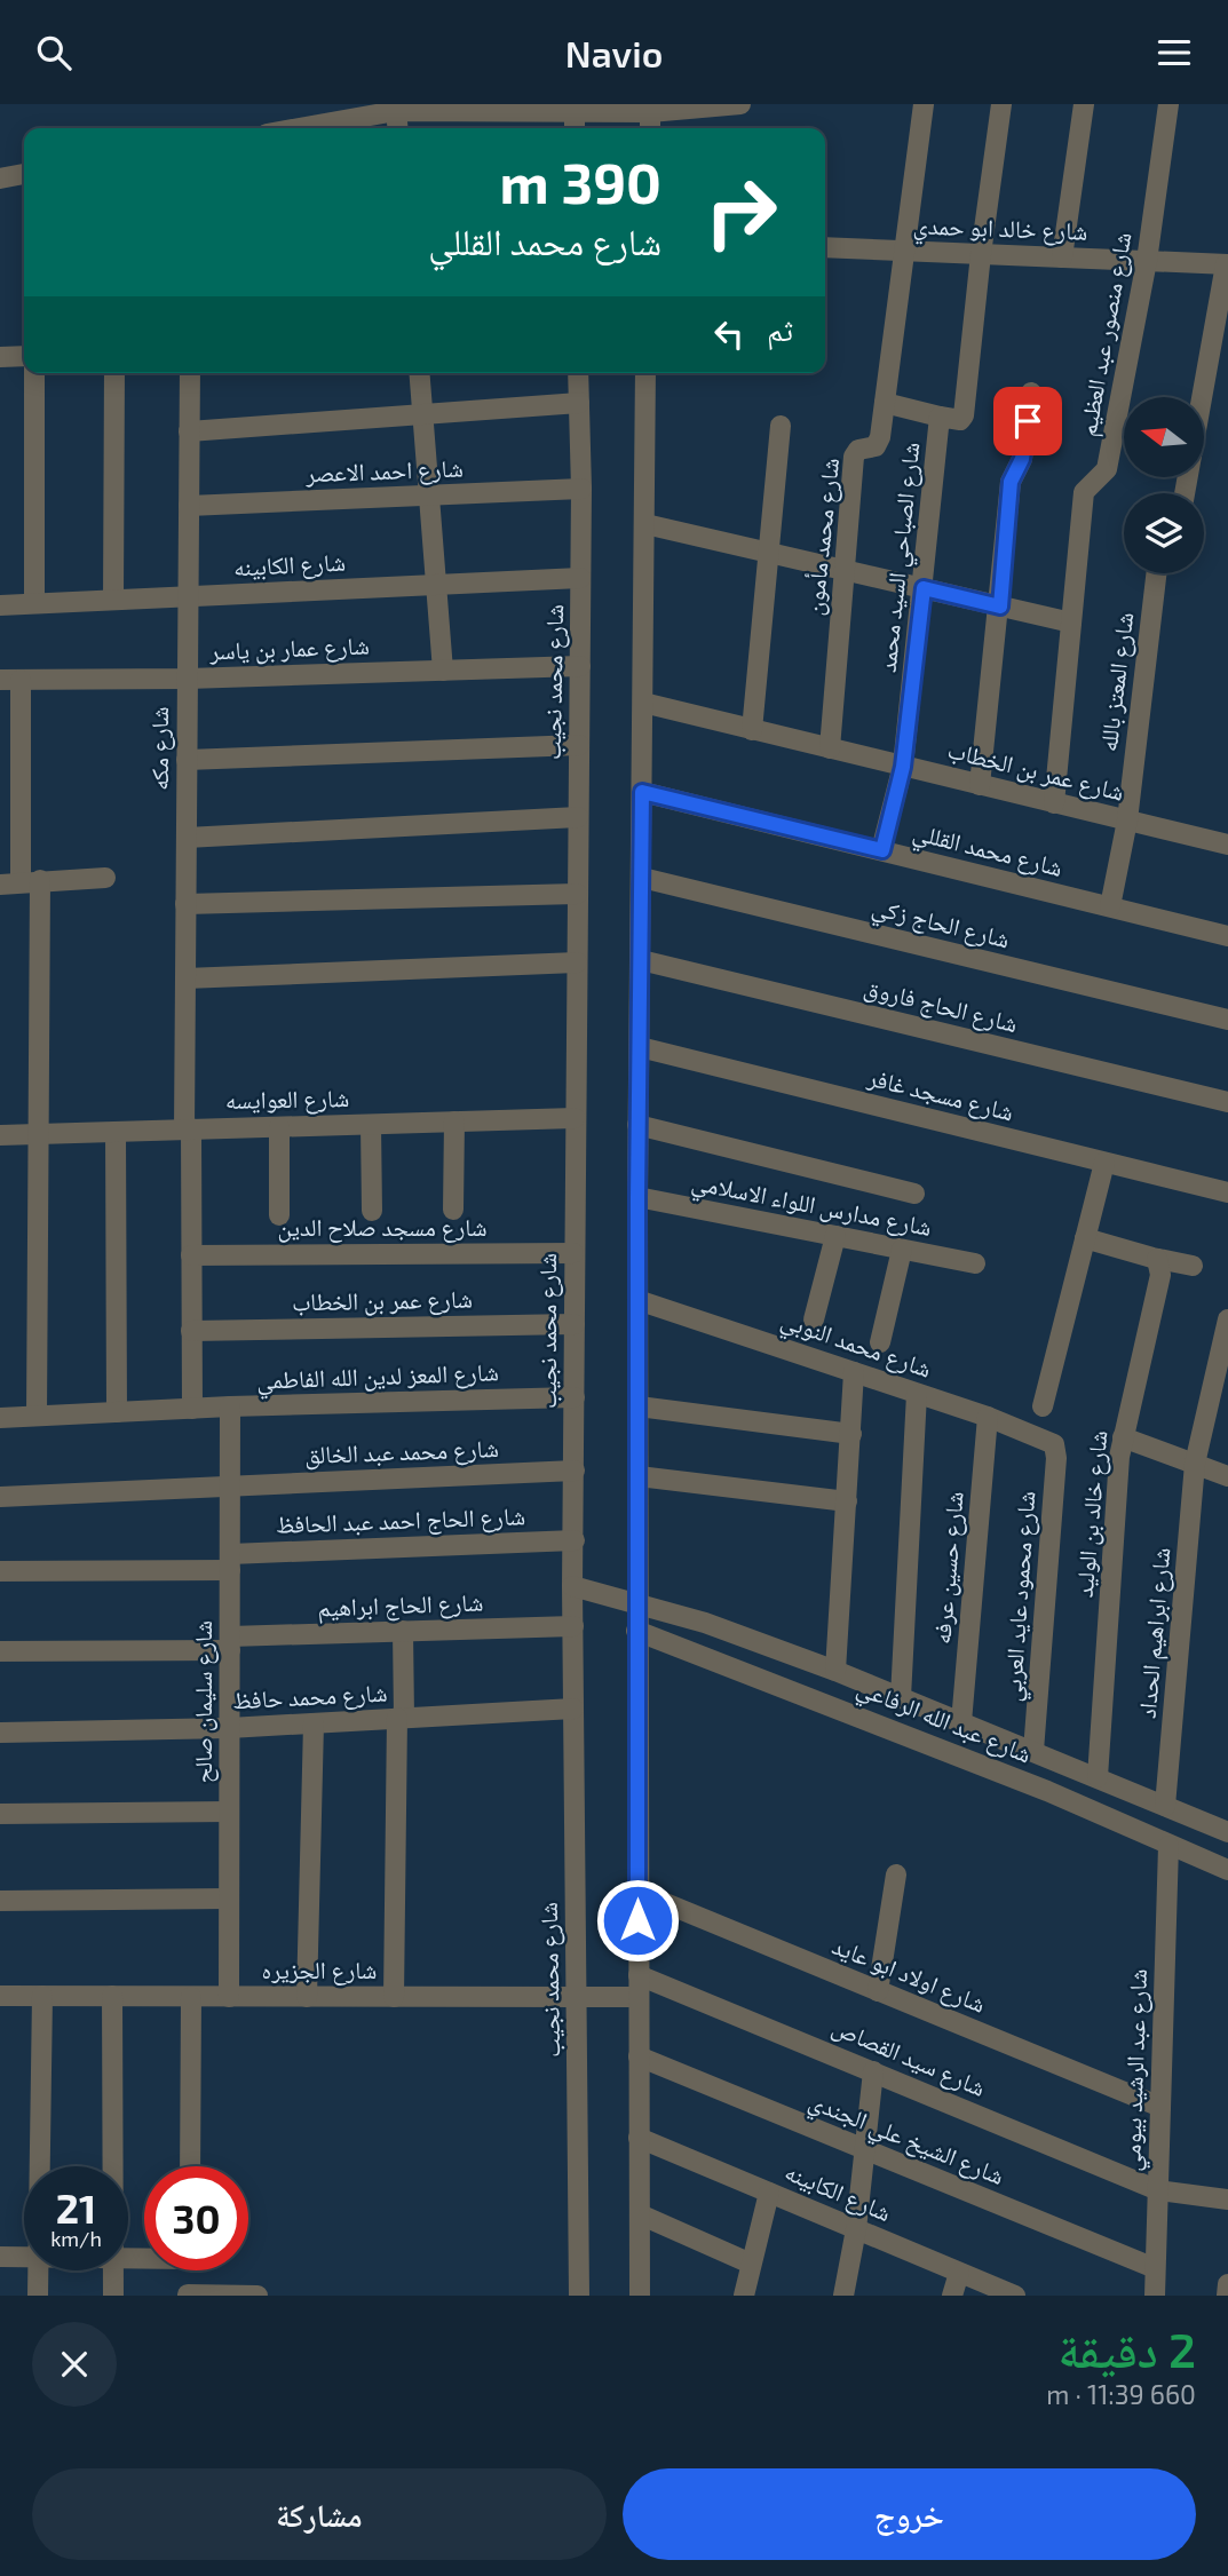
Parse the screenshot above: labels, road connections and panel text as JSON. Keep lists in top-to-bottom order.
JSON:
{
  "streets": {
    "street": [
      "شارع خالد ابو حمدي",
      "شارع منصور عبد العظيم",
      "شارع احمد الاعصر",
      "شارع محمد مأمون",
      "شارع الصباحي السيد محمد",
      "شارع الكابينه",
      "شارع عمار بن ياسر",
      "شارع محمد نجيب",
      "شارع المعتز بالله",
      "شارع مكه",
      "شارع عمر بن الخطاب",
      "شارع محمد القللي",
      "شارع الحاج زكي",
      "شارع الحاج فاروق",
      "شارع مسجد غافر",
      "شارع العوايسه",
      "شارع مدارس اللواء الاسلامي",
      "شارع مسجد صلاح الدين",
      "شارع محمد النوبي",
      "شارع المعز لدين الله الفاطمي",
      "شارع محمد عبد الخالق",
      "شارع خالد بن الوليد",
      "شارع الحاج احمد عبد الحافظ",
      "شارع حسين عرفه",
      "شارع محمود عايد العربي",
      "شارع الحاج ابراهيم",
      "شارع ابراهيم الحداد",
      "شارع محمد حافظ",
      "شارع سليمان صالح",
      "شارع عبد الله الرفاعي",
      "شارع الجزيره",
      "شارع اولاد ابو عايد",
      "شارع سيد القصاص",
      "شارع عبد الرشيد بيومي",
      "شارع الشيخ علي الجندي"
    ]
  },
  "crossings": [
    ["شارع خالد ابو حمدي", "شارع منصور عبد العظيم"],
    ["شارع خالد ابو حمدي", "شارع محمد مأمون"],
    ["شارع خالد ابو حمدي", "شارع الصباحي السيد محمد"],
    ["شارع منصور عبد العظيم", "شارع عمر بن الخطاب"],
    ["شارع احمد الاعصر", "شارع محمد نجيب"],
    ["شارع احمد الاعصر", "شارع مكه"],
    ["شارع محمد مأمون", "شارع عمر بن الخطاب"],
    ["شارع الصباحي السيد محمد", "شارع عمر بن الخطاب"],
    ["شارع الصباحي السيد محمد", "شارع محمد القللي"],
    ["شارع الكابينه", "شارع محمد نجيب"],
    ["شارع الكابينه", "شارع مكه"],
    ["شارع عمار بن ياسر", "شارع محمد نجيب"],
    ["شارع عمار بن ياسر", "شارع مكه"],
    ["شارع محمد نجيب", "شارع عمر بن الخطاب"],
    ["شارع محمد نجيب", "شارع العوايسه"],
    ["شارع محمد نجيب", "شارع مسجد صلاح الدين"],
    ["شارع محمد نجيب", "شارع المعز لدين الله الفاطمي"],
    ["شارع محمد نجيب", "شارع محمد عبد الخالق"],
    ["شارع محمد نجيب", "شارع الحاج احمد عبد الحافظ"],
    ["شارع محمد نجيب", "شارع الحاج ابراهيم"],
    ["شارع محمد نجيب", "شارع محمد حافظ"],
    ["شارع محمد نجيب", "شارع عبد الله الرفاعي"],
    ["شارع محمد نجيب", "شارع الجزيره"],
    ["شارع المعتز بالله", "شارع عمر بن الخطاب"],
    ["شارع المعتز بالله", "شارع محمد القللي"],
    ["شارع مكه", "شارع عمر بن الخطاب"],
    ["شارع مكه", "شارع العوايسه"],
    ["شارع مكه", "شارع مسجد صلاح الدين"],
    ["شارع مكه", "شارع المعز لدين الله الفاطمي"],
    ["شارع محمد النوبي", "شارع حسين عرفه"],
    ["شارع محمد النوبي", "شارع محمود عايد العربي"],
    ["شارع المعز لدين الله الفاطمي", "شارع سليمان صالح"],
    ["شارع محمد عبد الخالق", "شارع سليمان صالح"],
    ["شارع خالد بن الوليد", "شارع عبد الله الرفاعي"],
    ["شارع الحاج احمد عبد الحافظ", "شارع سليمان صالح"],
    ["شارع حسين عرفه", "شارع عبد الله الرفاعي"],
    ["شارع محمود عايد العربي", "شارع عبد الله الرفاعي"],
    ["شارع الحاج ابراهيم", "شارع سليمان صالح"],
    ["شارع ابراهيم الحداد", "شارع عبد الله الرفاعي"],
    ["شارع محمد حافظ", "شارع سليمان صالح"],
    ["شارع سليمان صالح", "شارع الجزيره"],
    ["شارع عبد الله الرفاعي", "شارع عبد الرشيد بيومي"],
    ["شارع اولاد ابو عايد", "شارع عبد الرشيد بيومي"],
    ["شارع سيد القصاص", "شارع عبد الرشيد بيومي"],
    ["شارع عبد الرشيد بيومي", "شارع الشيخ علي الجندي"]
  ],
  "north": "left",
  "page": {
    "header": "Navio",
    "turn": ["390 m", "شارع محمد القللي"],
    "then": "ثم",
    "speed": "21 km/h",
    "limit": "30",
    "heading": ["2 دقيقة", "660 m · 11:39"],
    "buttons": ["خروج", "مشاركة"]
  }
}
